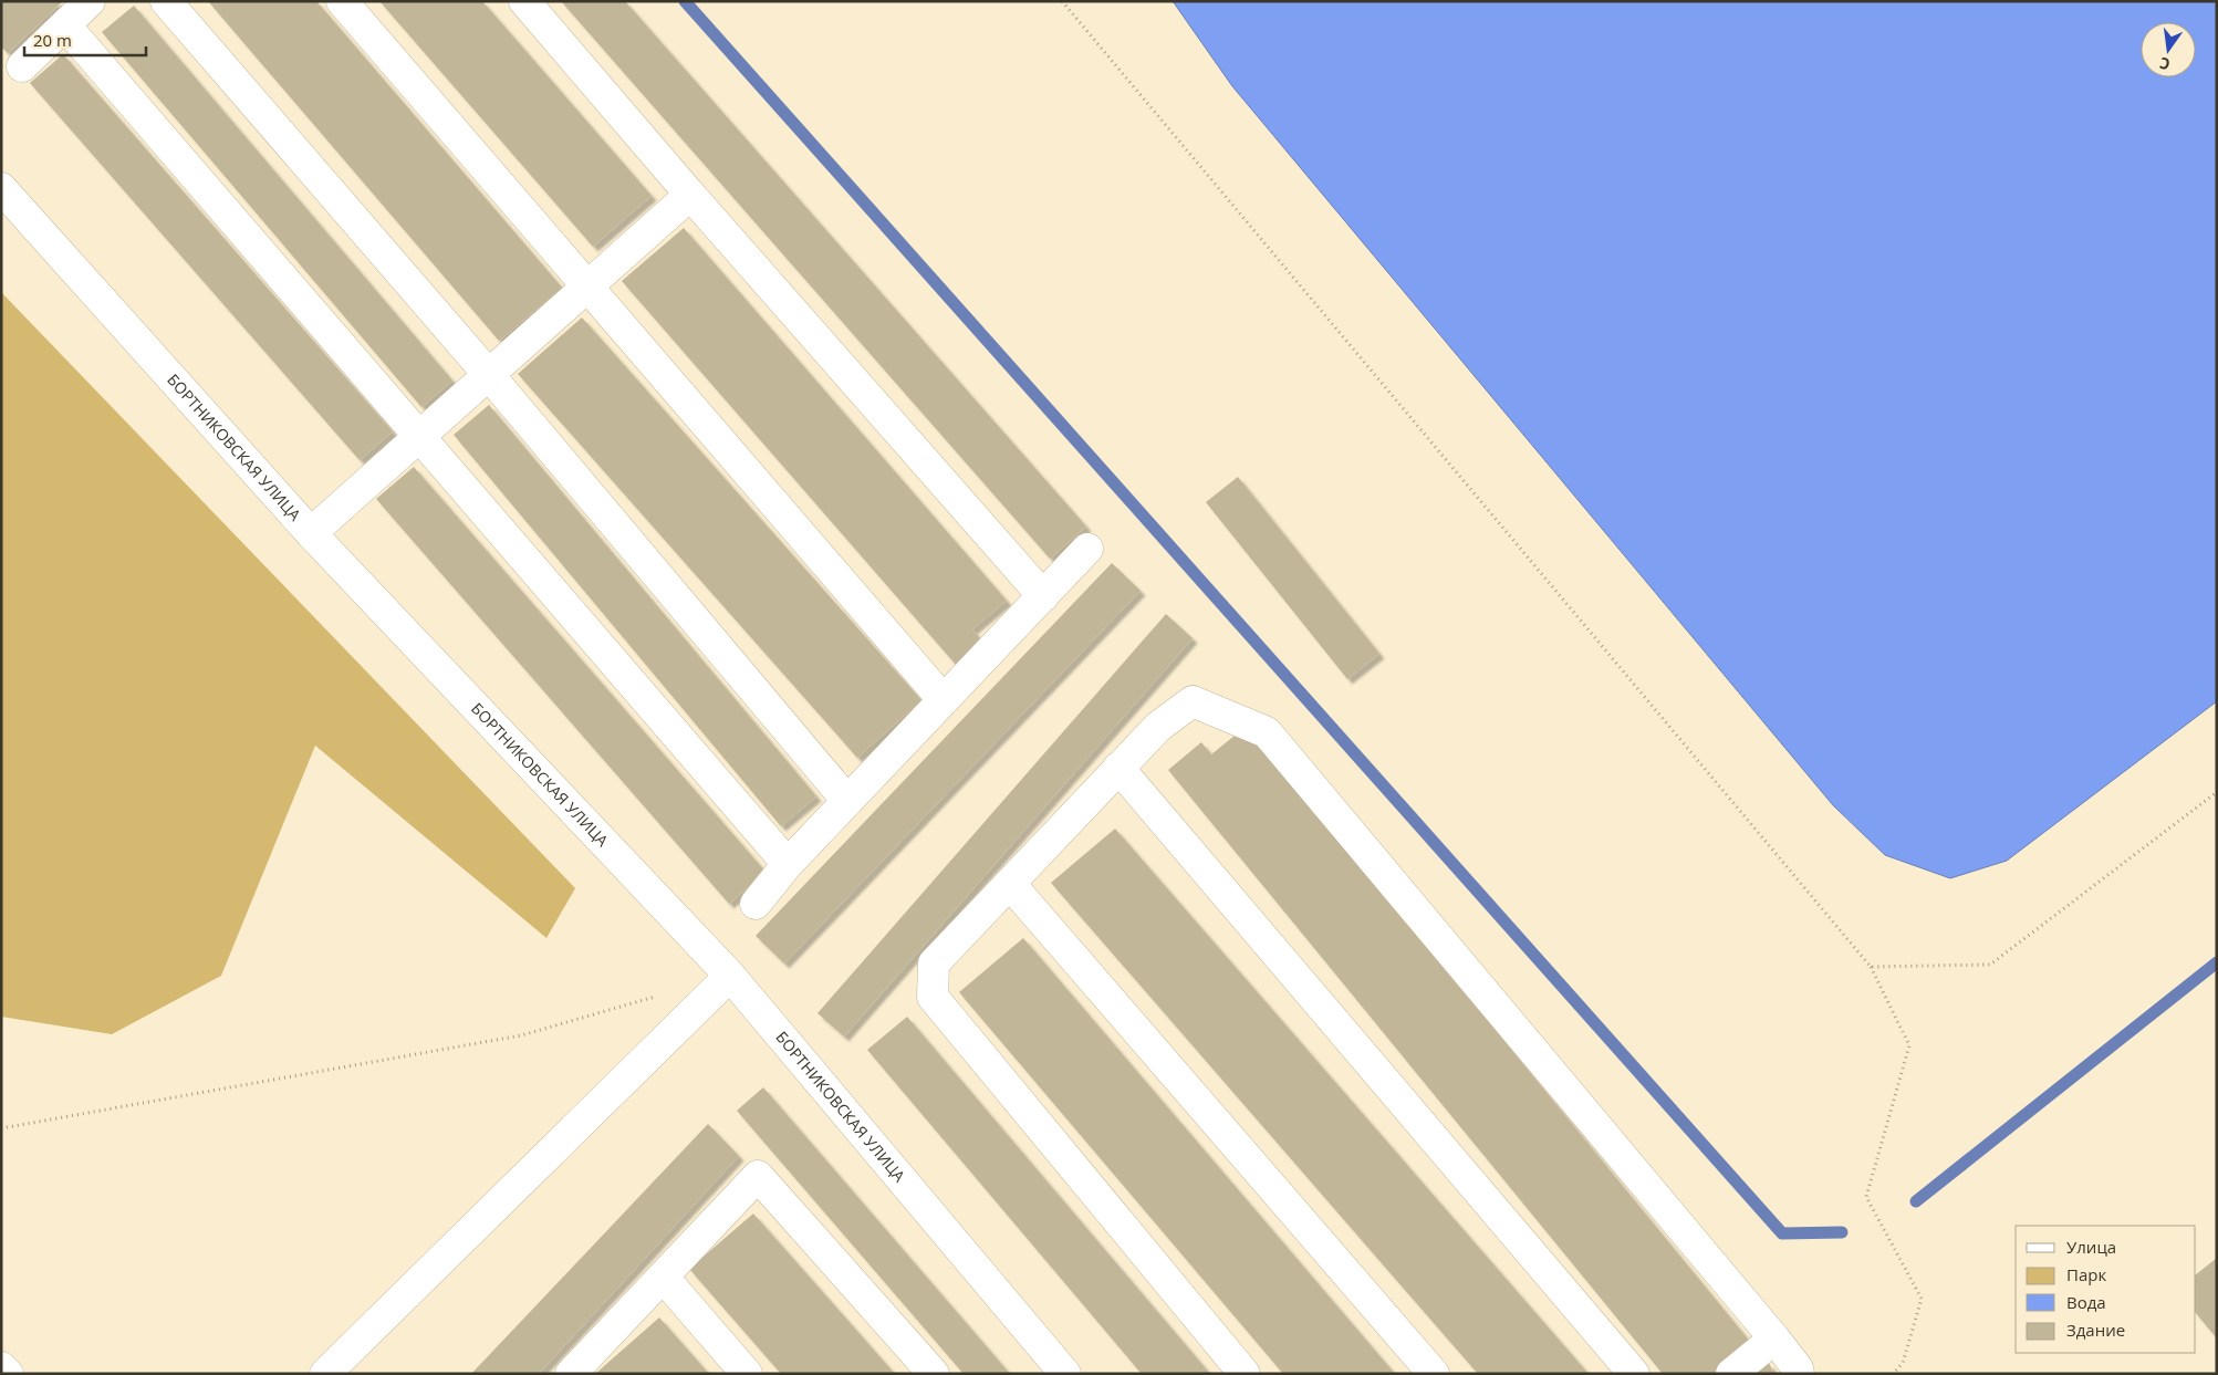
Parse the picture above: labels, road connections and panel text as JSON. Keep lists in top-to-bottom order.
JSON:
{
  "streets": {
    "street": ["БОРТНИКОВСКАЯ УЛИЦА"]
  },
  "legend": [
    "Улица",
    "Парк",
    "Вода",
    "Здание"
  ],
  "scale_bar": "20 m",
  "north": "bottom"
}
